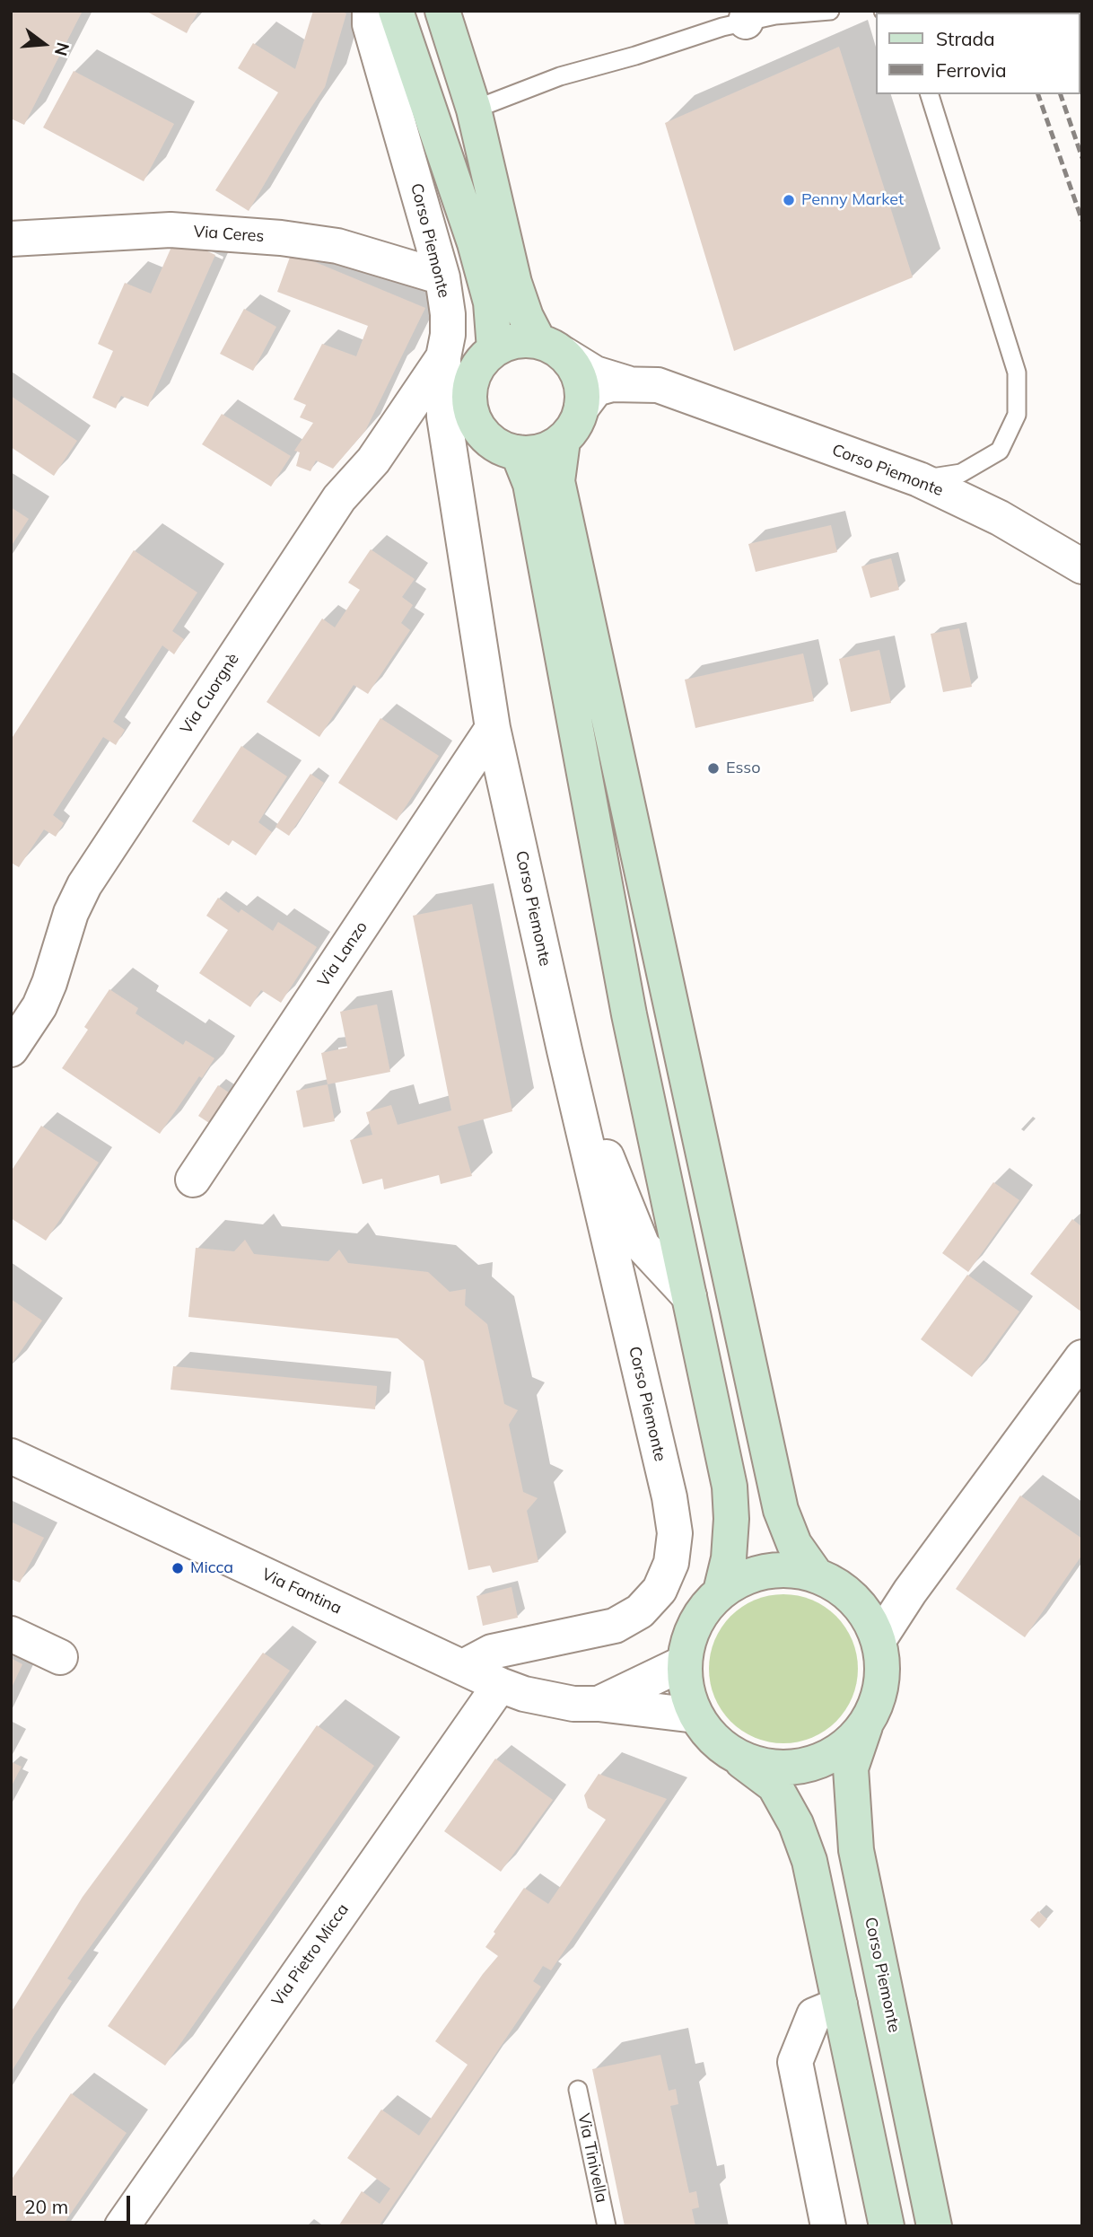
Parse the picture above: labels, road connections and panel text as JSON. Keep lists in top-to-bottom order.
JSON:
{
  "streets": {
    "main road": ["Corso Piemonte"],
    "street": [
      "Via Ceres",
      "Via Cuorgnè",
      "Via Lanzo",
      "Via Fantina",
      "Via Pietro Micca"
    ],
    "lane": ["Via Tinivella"]
  },
  "crossings": [
    ["Via Ceres", "Corso Piemonte"],
    ["Corso Piemonte", "Via Cuorgnè"],
    ["Corso Piemonte", "Via Lanzo"],
    ["Corso Piemonte", "Via Fantina"],
    ["Via Fantina", "Via Pietro Micca"]
  ],
  "places": ["Penny Market", "Esso", "Micca"],
  "legend": ["Strada", "Ferrovia"],
  "scale_bar": "20 m",
  "north": "right"
}
